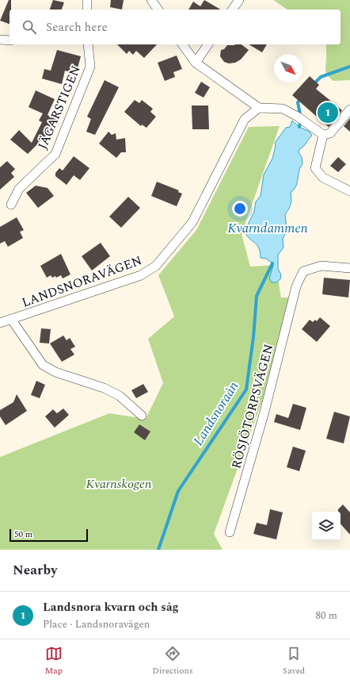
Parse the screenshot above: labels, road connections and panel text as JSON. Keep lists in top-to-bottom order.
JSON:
{
  "streets": {
    "street": ["JÄGARSTIGEN", "LANDSNORAVÄGEN", "RÖSJÖTORPSVÄGEN"]
  },
  "water": ["Kvarndammen", "Landsnoraån"],
  "parks": ["Kvarnskogen"],
  "scale_bar": "50 m",
  "north": "bottom right",
  "page": {
    "search": "Search here",
    "pins": "1",
    "scale": "50 m",
    "heading": "Nearby",
    "list": [
      {
        "mark": "1",
        "name": "Landsnora kvarn och såg",
        "note": "Place · Landsnoravägen",
        "value": "80 m"
      }
    ],
    "nav": ["Map", "Directions", "Saved"]
  }
}
